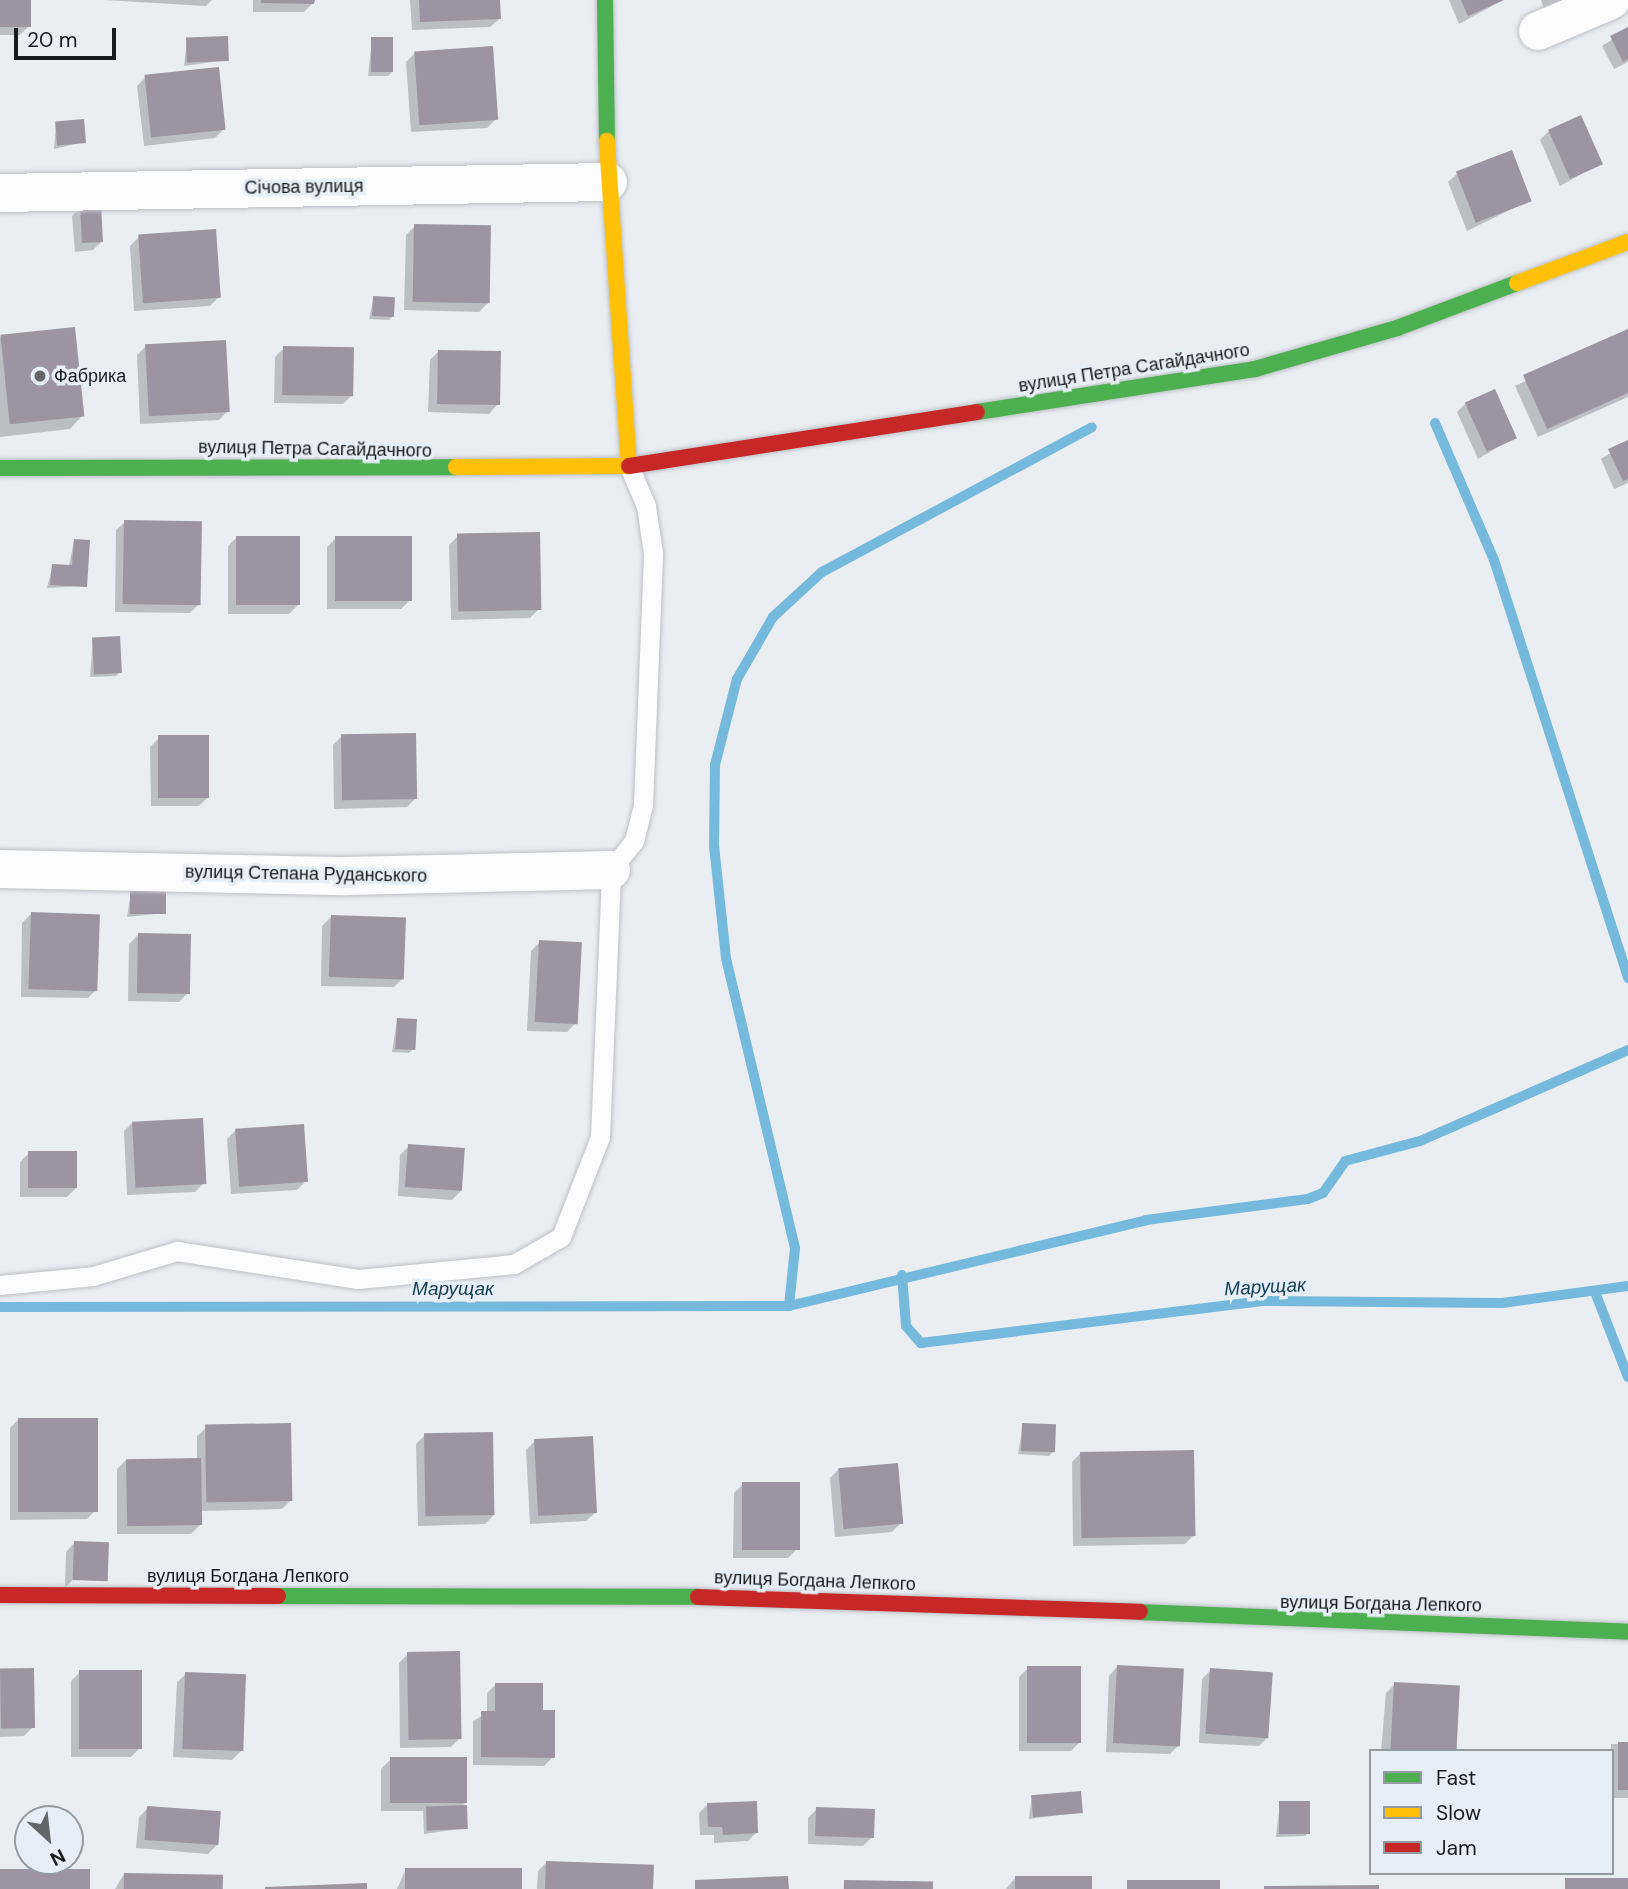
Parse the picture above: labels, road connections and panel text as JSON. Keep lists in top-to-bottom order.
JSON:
{
  "streets": {
    "street": [
      "Січова вулиця",
      "вулиця Петра Сагайдачного",
      "вулиця Степана Руданського",
      "вулиця Богдана Лепкого"
    ]
  },
  "water": ["Марущак"],
  "places": ["Фабрика"],
  "legend": ["Fast", "Slow", "Jam"],
  "scale_bar": "20 m",
  "north": "bottom right"
}
